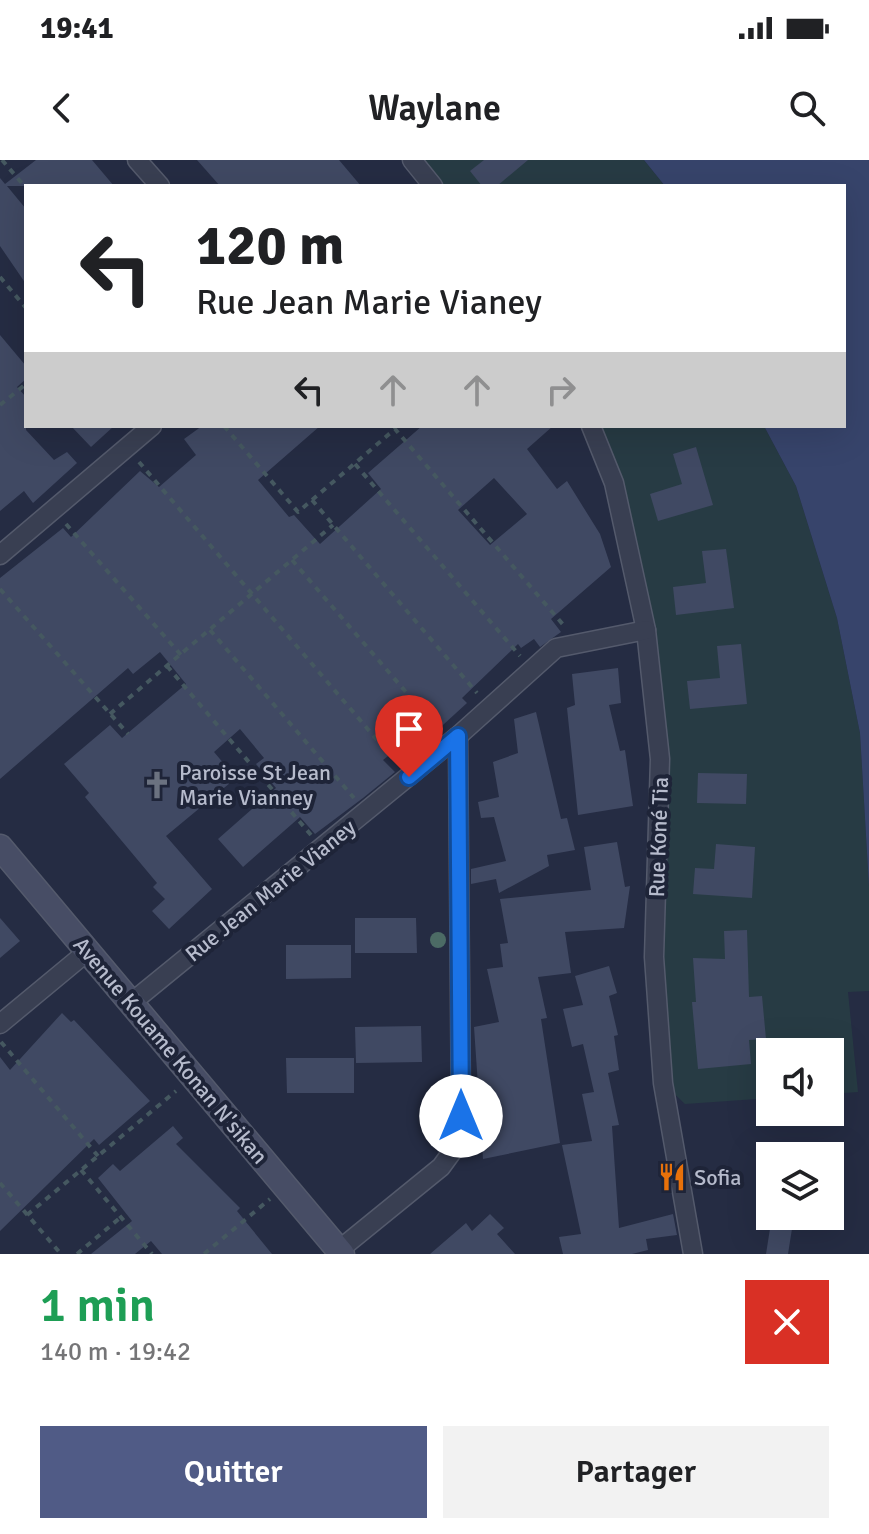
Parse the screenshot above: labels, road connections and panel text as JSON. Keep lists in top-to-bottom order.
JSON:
{
  "streets": {
    "street": ["Rue Koné Tia", "Rue Jean Marie Vianey", "Avenue Kouame Konan N'sikan"]
  },
  "crossings": [
    ["Rue Koné Tia", "Rue Jean Marie Vianey"],
    ["Rue Jean Marie Vianey", "Avenue Kouame Konan N'sikan"]
  ],
  "places": {
    "church": ["Paroisse St Jean Marie Vianney"],
    "restaurant": ["Sofia"]
  },
  "page": {
    "status": "19:41",
    "header": "Waylane",
    "turn": ["120 m", "Rue Jean Marie Vianey"],
    "heading": ["1 min", "140 m · 19:42"],
    "buttons": ["Quitter", "Partager"]
  }
}
